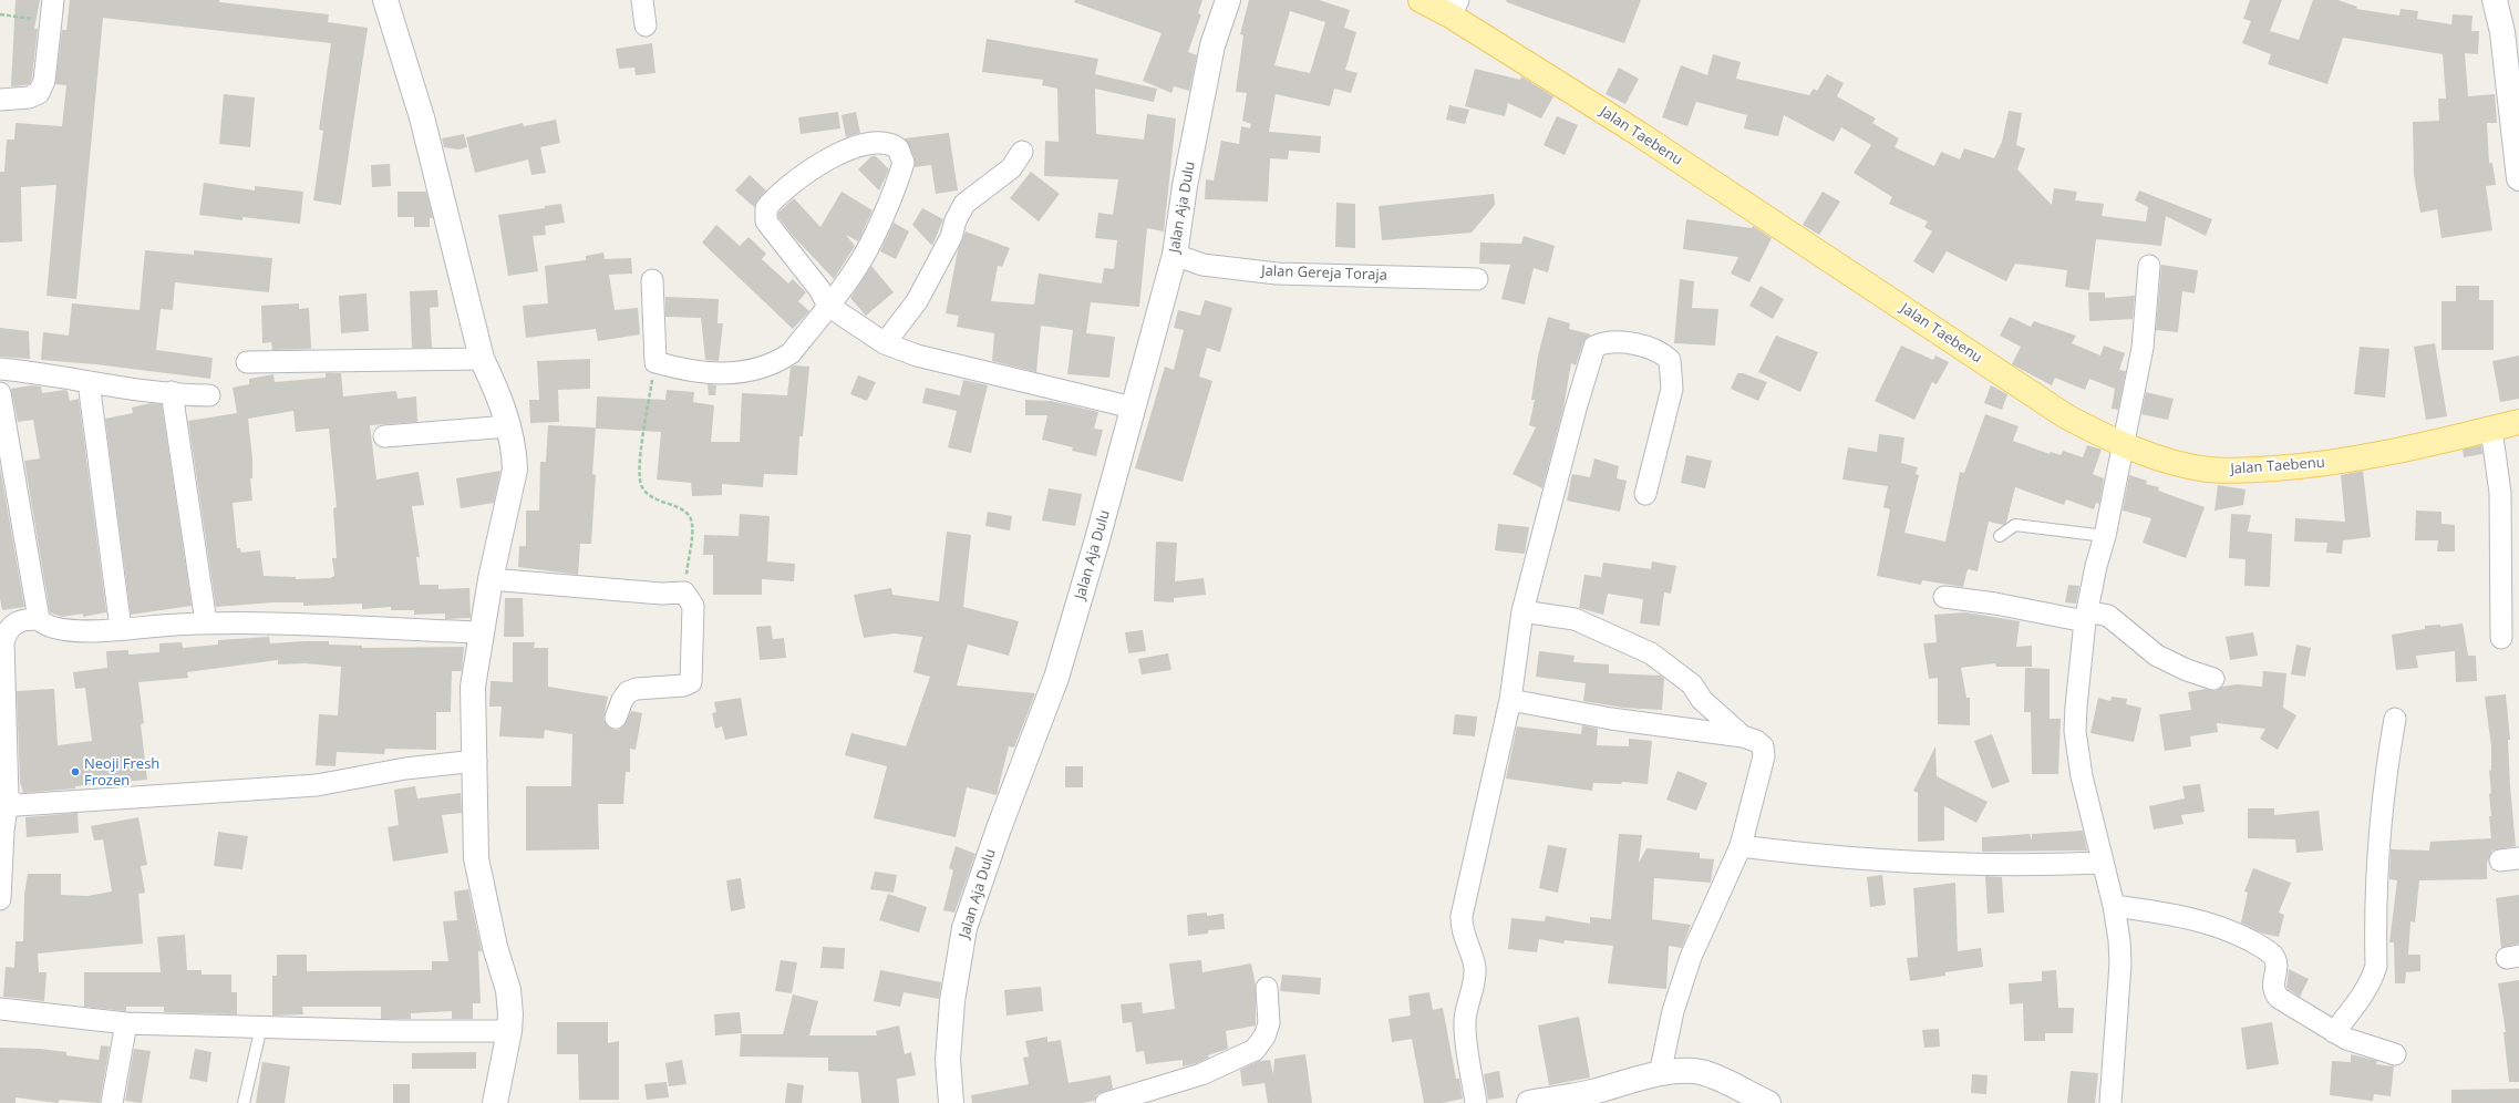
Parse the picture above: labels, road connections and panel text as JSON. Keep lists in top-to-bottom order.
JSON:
{
  "streets": {
    "main road": ["Jalan Taebenu"],
    "street": ["Jalan Aja Dulu", "Jalan Gereja Toraja"]
  },
  "crossings": [
    ["Jalan Aja Dulu", "Jalan Gereja Toraja"]
  ],
  "places": ["Neoji Fresh Frozen"]
}
